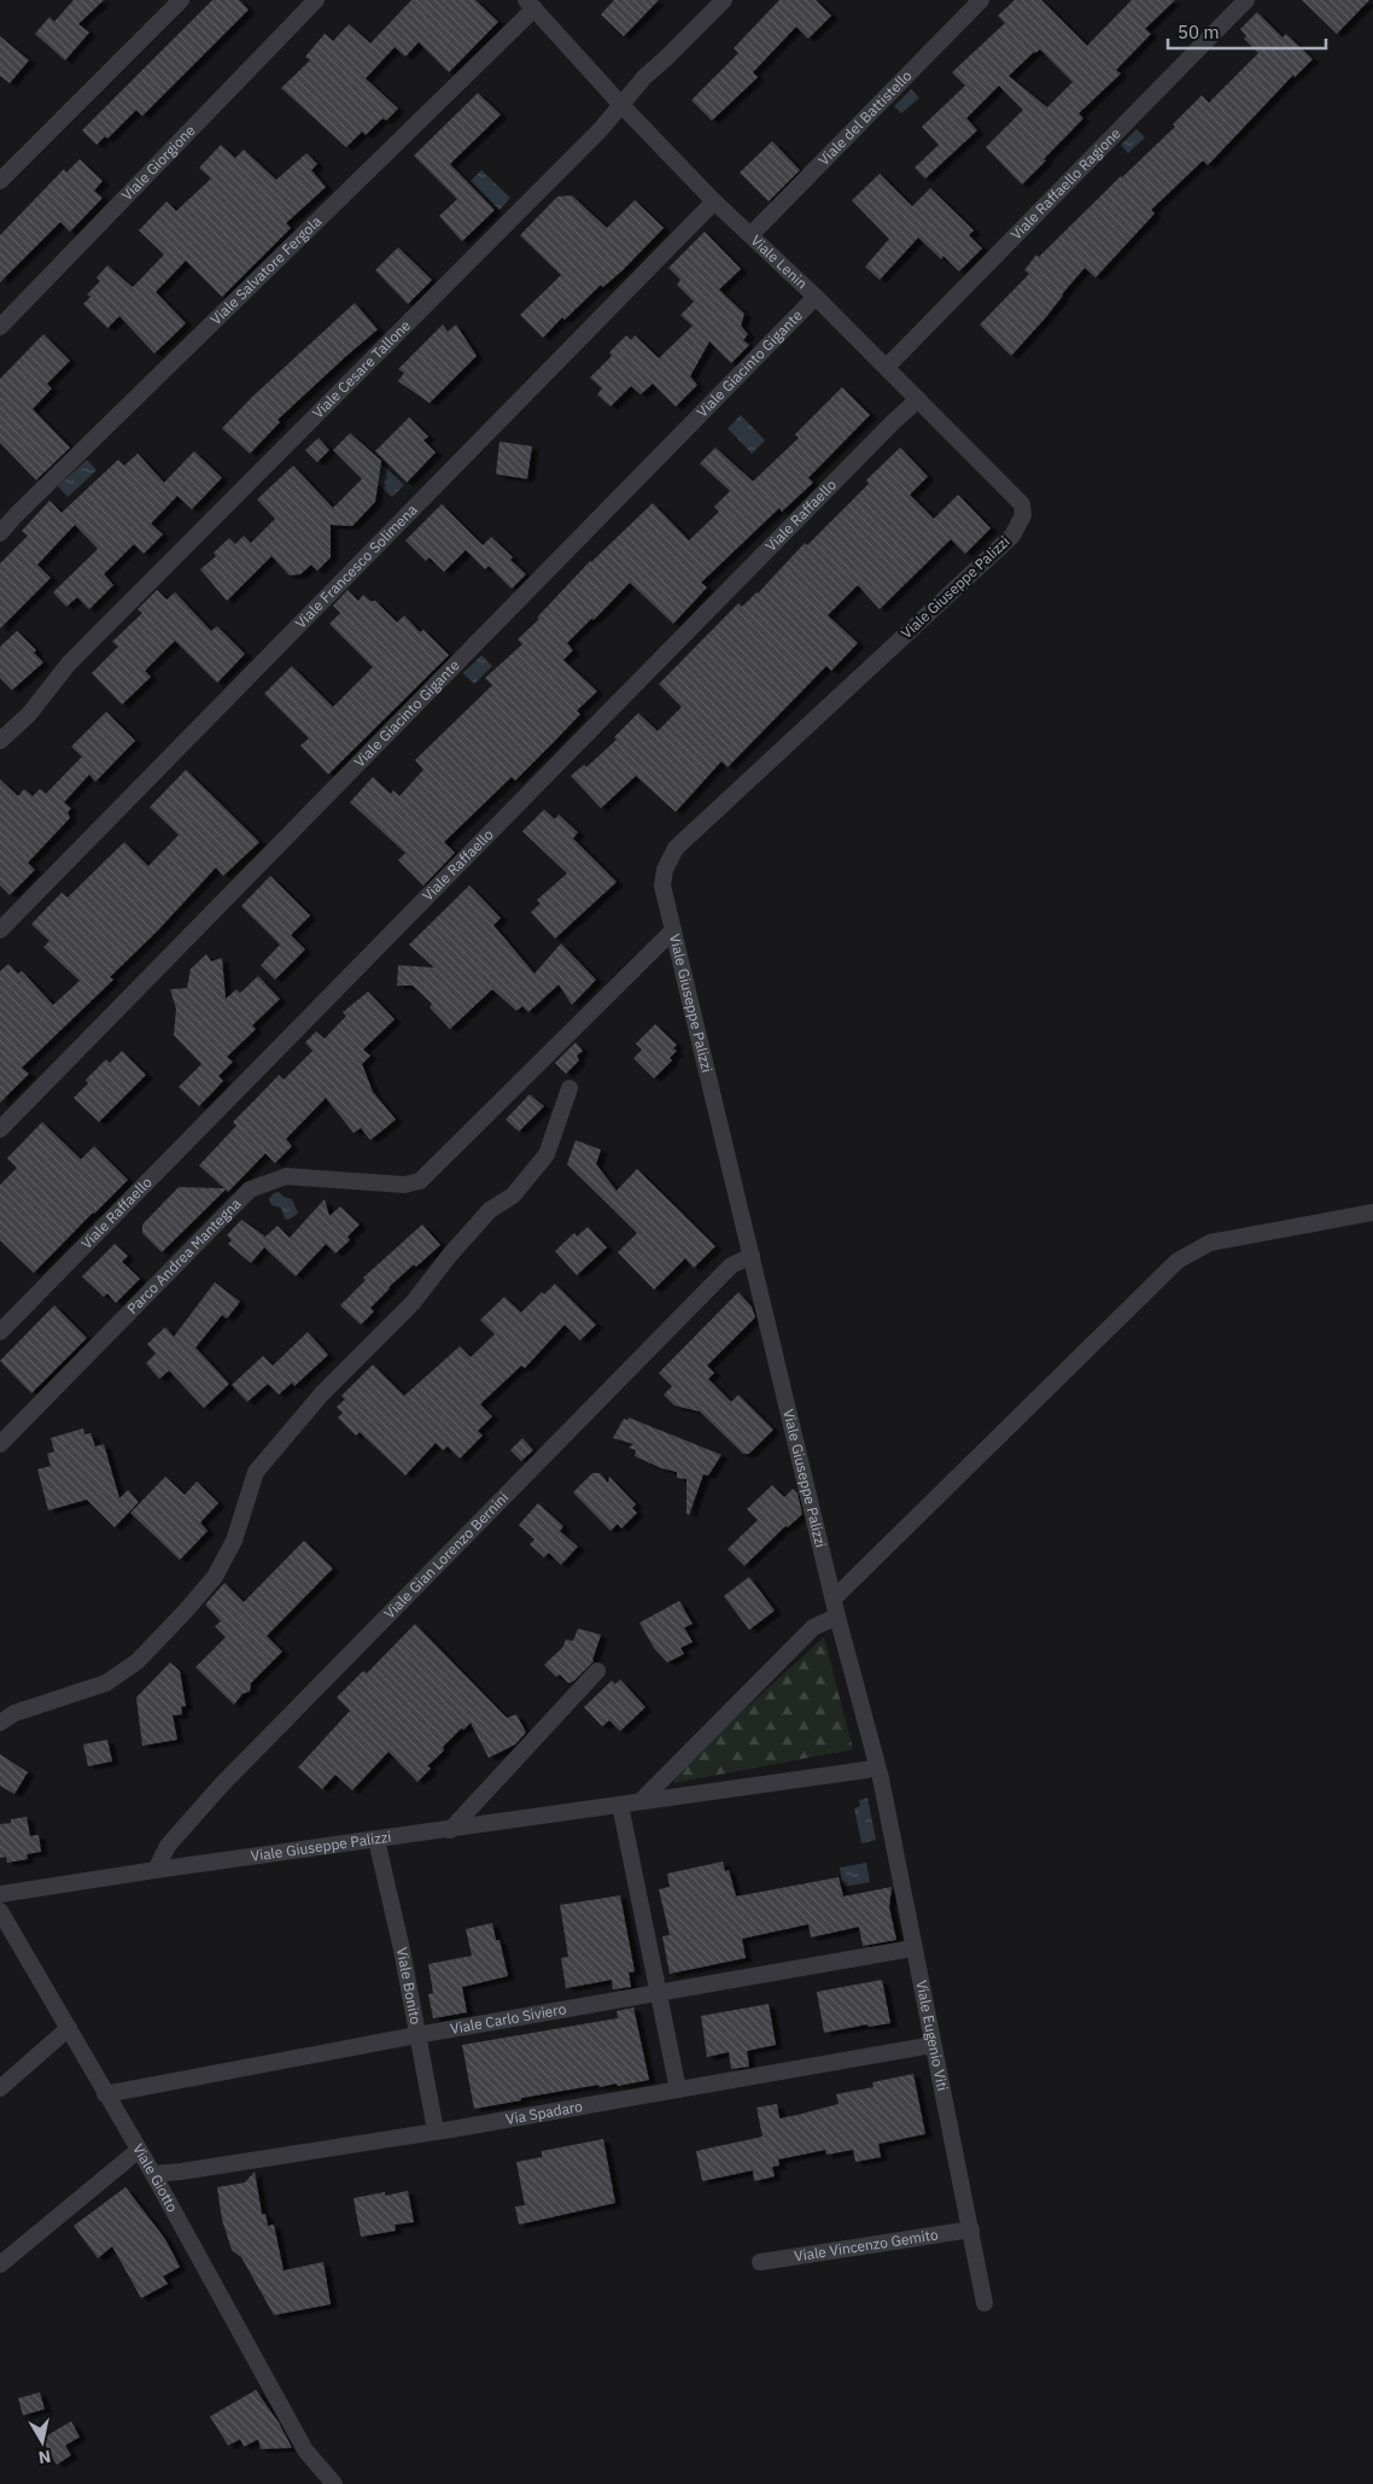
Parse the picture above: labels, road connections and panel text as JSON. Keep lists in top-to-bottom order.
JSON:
{
  "streets": {
    "street": [
      "Viale del Battistello",
      "Viale Giorgione",
      "Viale Raffaello Ragione",
      "Viale Lenin",
      "Viale Salvatore Fergola",
      "Viale Giacinto Gigante",
      "Viale Cesare Tallone",
      "Viale Raffaello",
      "Viale Francesco Solimena",
      "Viale Giuseppe Palizzi",
      "Parco Andrea Mantegna",
      "Viale Gian Lorenzo Bernini",
      "Viale Bonito",
      "Viale Carlo Siviero",
      "Viale Eugenio Viti",
      "Via Spadaro",
      "Viale Giotto",
      "Viale Vincenzo Gemito"
    ]
  },
  "crossings": [
    ["Viale del Battistello", "Viale Lenin"],
    ["Viale Raffaello Ragione", "Viale Lenin"],
    ["Viale Lenin", "Viale Salvatore Fergola"],
    ["Viale Lenin", "Viale Giacinto Gigante"],
    ["Viale Lenin", "Viale Cesare Tallone"],
    ["Viale Lenin", "Viale Raffaello"],
    ["Viale Lenin", "Viale Francesco Solimena"],
    ["Viale Lenin", "Viale Giuseppe Palizzi"],
    ["Viale Giuseppe Palizzi", "Parco Andrea Mantegna"],
    ["Viale Giuseppe Palizzi", "Viale Gian Lorenzo Bernini"],
    ["Viale Giuseppe Palizzi", "Viale Bonito"],
    ["Viale Giuseppe Palizzi", "Viale Eugenio Viti"],
    ["Viale Bonito", "Viale Carlo Siviero"],
    ["Viale Bonito", "Via Spadaro"],
    ["Viale Carlo Siviero", "Viale Eugenio Viti"],
    ["Viale Carlo Siviero", "Viale Giotto"],
    ["Viale Eugenio Viti", "Via Spadaro"],
    ["Viale Eugenio Viti", "Viale Vincenzo Gemito"],
    ["Via Spadaro", "Viale Giotto"]
  ],
  "scale_bar": "50 m",
  "north": "bottom"
}
